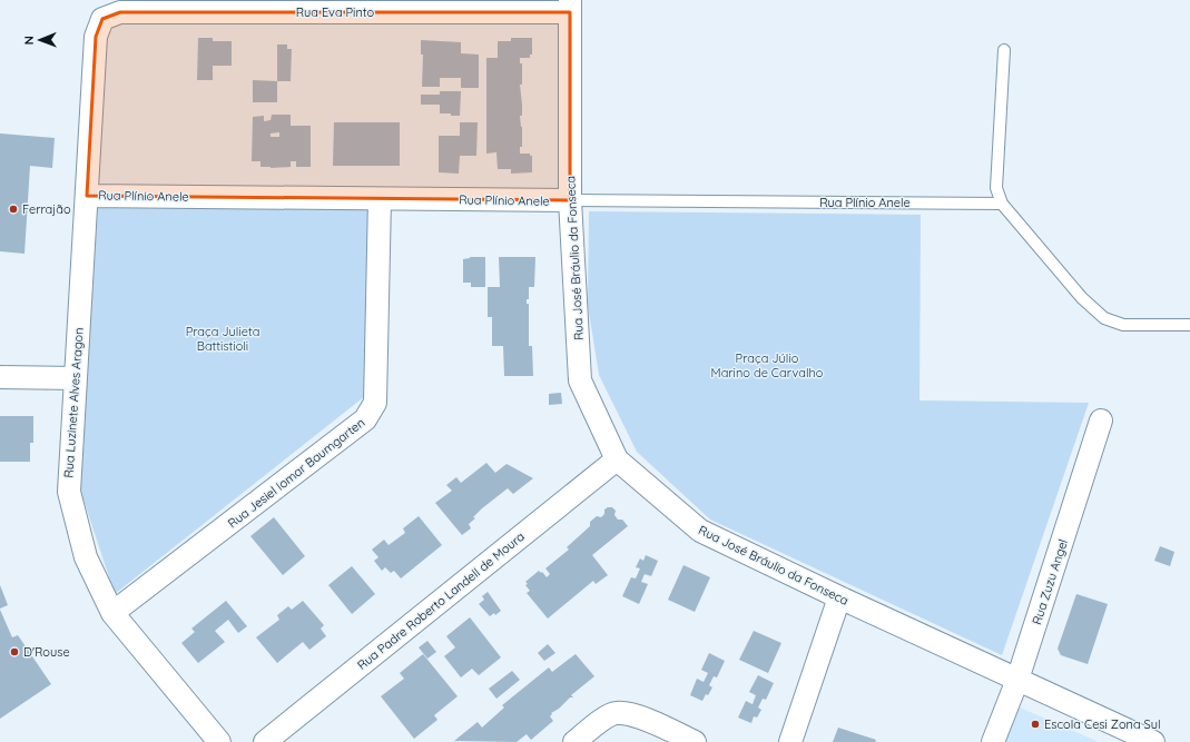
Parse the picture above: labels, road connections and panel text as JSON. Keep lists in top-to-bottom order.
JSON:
{
  "streets": {
    "street": [
      "Rua Eva Pinto",
      "Rua Plínio Anele",
      "Rua José Bráulio da Fonseca",
      "Rua Luzinete Alves Aragon",
      "Rua Jesiel Iomar Baumgarten",
      "Rua Zuzu Angel",
      "Rua Padre Roberto Landell de Moura"
    ]
  },
  "crossings": [
    ["Rua Eva Pinto", "Rua José Bráulio da Fonseca"],
    ["Rua Eva Pinto", "Rua Luzinete Alves Aragon"],
    ["Rua Plínio Anele", "Rua José Bráulio da Fonseca"],
    ["Rua Plínio Anele", "Rua Luzinete Alves Aragon"],
    ["Rua Plínio Anele", "Rua Jesiel Iomar Baumgarten"],
    ["Rua José Bráulio da Fonseca", "Rua Zuzu Angel"],
    ["Rua José Bráulio da Fonseca", "Rua Padre Roberto Landell de Moura"],
    ["Rua Luzinete Alves Aragon", "Rua Jesiel Iomar Baumgarten"]
  ],
  "parks": ["Praça Julieta Battistioli", "Praça Júlio Marino de Carvalho"],
  "places": ["Ferrajão", "D'Rouse", "Escola Cesi Zona Sul"],
  "north": "left"
}
